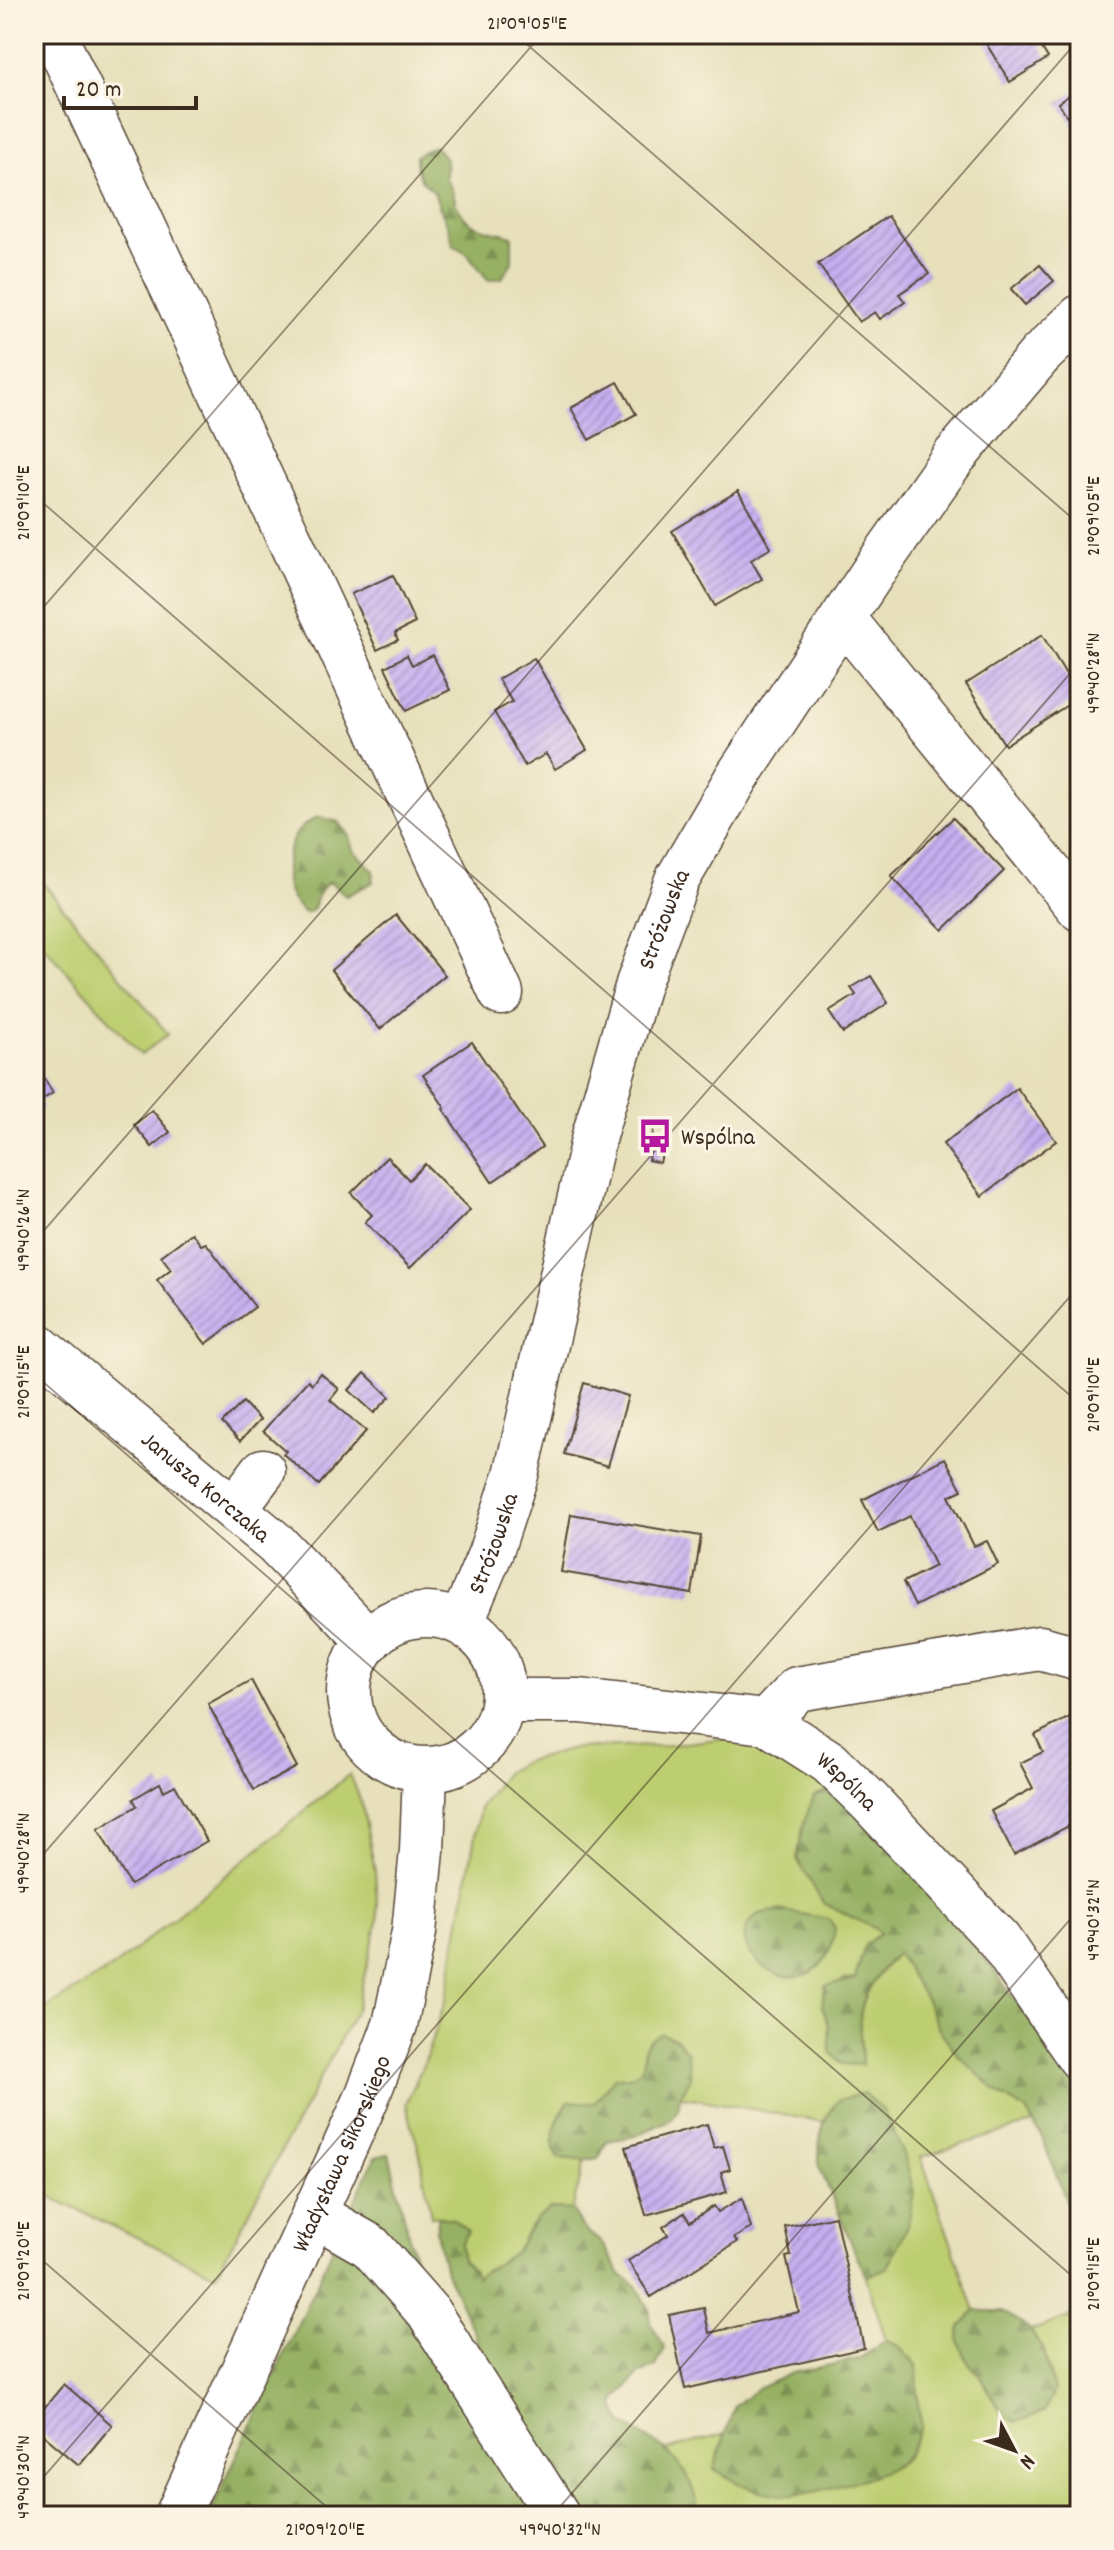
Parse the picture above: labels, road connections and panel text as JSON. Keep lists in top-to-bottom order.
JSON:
{
  "streets": {
    "street": [
      "Stróżowska",
      "Janusza Korczaka",
      "Wspólna",
      "Władysława Sikorskiego"
    ]
  },
  "crossings": [
    ["Stróżowska", "Janusza Korczaka"],
    ["Stróżowska", "Wspólna"],
    ["Stróżowska", "Władysława Sikorskiego"],
    ["Janusza Korczaka", "Wspólna"],
    ["Janusza Korczaka", "Władysława Sikorskiego"],
    ["Wspólna", "Władysława Sikorskiego"]
  ],
  "places": {
    "bus stop": ["Wspólna"]
  },
  "scale_bar": "20 m",
  "north": "bottom right",
  "coordinates": [
    "21°09'05\"E",
    "21°09'10\"E",
    "49°40'28\"N",
    "49°40'26\"N",
    "21°09'15\"E",
    "49°40'32\"N",
    "21°09'20\"E",
    "49°40'30\"N"
  ]
}
